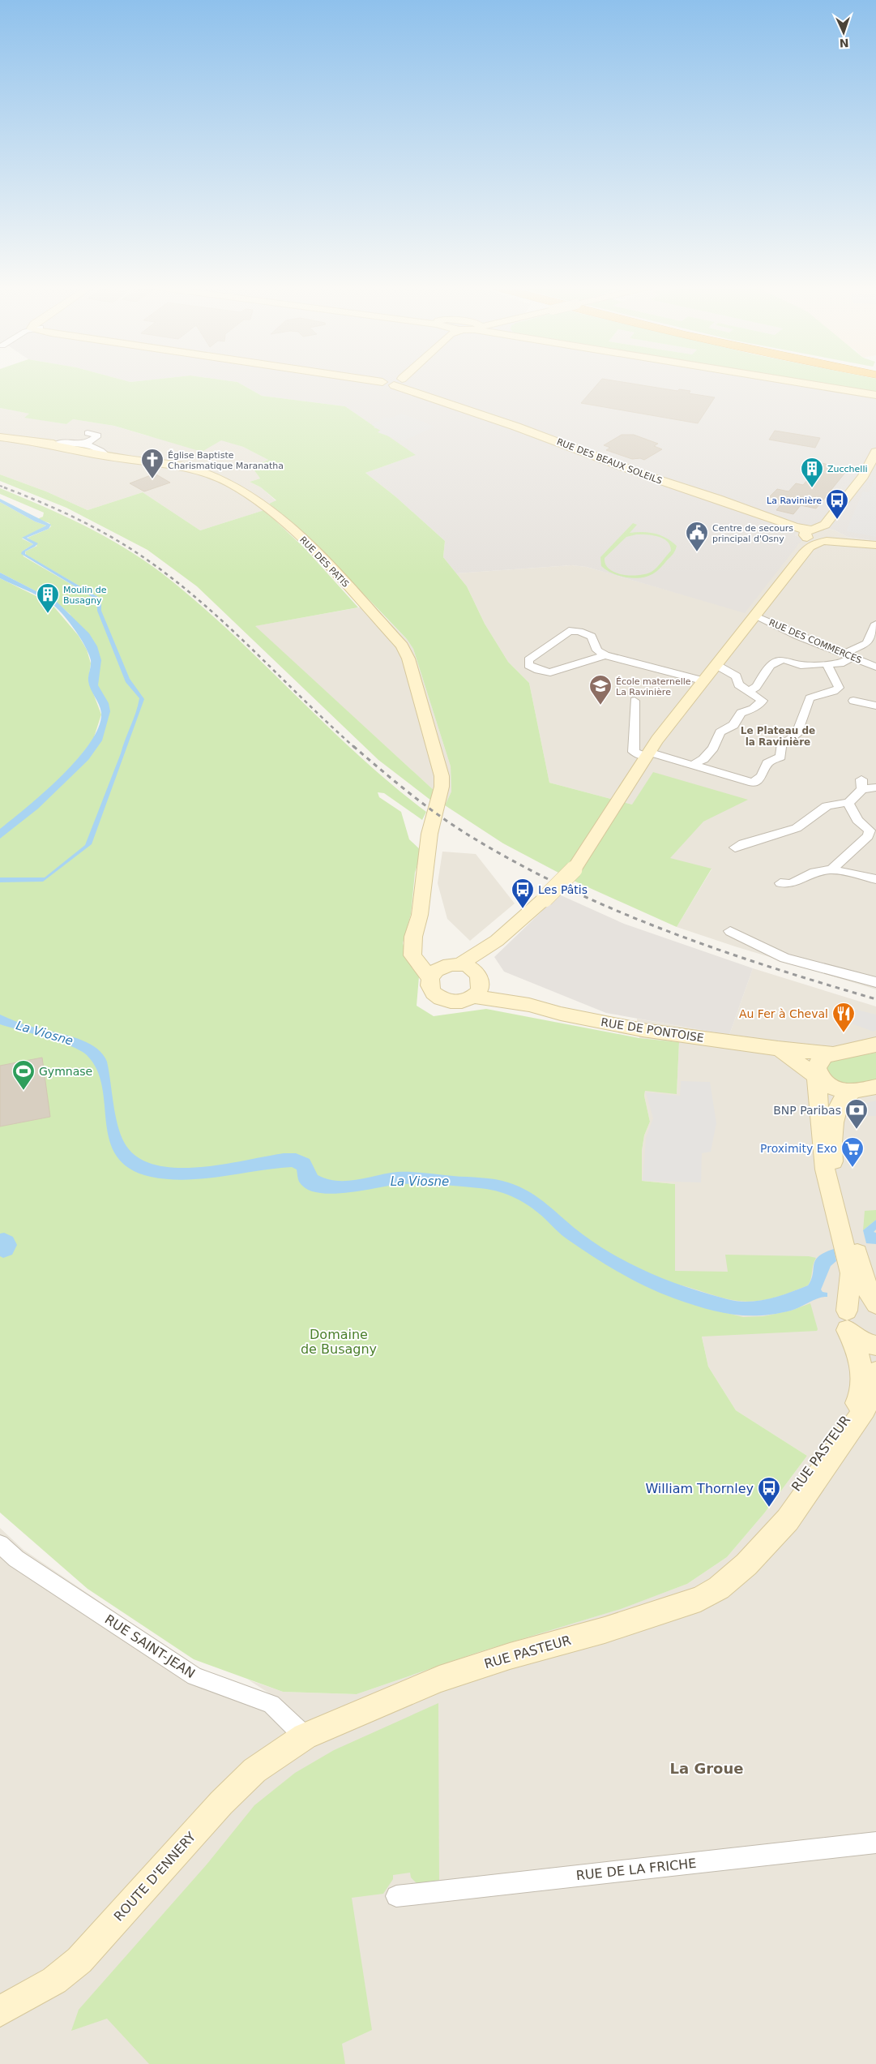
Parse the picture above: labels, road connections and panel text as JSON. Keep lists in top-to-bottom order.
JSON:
{
  "streets": {
    "main road": [
      "RUE DES BEAUX SOLEILS",
      "RUE DES PATIS",
      "RUE DE PONTOISE",
      "RUE PASTEUR",
      "ROUTE D'ENNERY"
    ],
    "street": ["RUE DES COMMERCES", "RUE SAINT-JEAN", "RUE DE LA FRICHE"]
  },
  "crossings": [
    ["RUE DES PATIS", "RUE DE PONTOISE"],
    ["RUE PASTEUR", "RUE SAINT-JEAN"],
    ["RUE PASTEUR", "ROUTE D'ENNERY"],
    ["RUE SAINT-JEAN", "ROUTE D'ENNERY"]
  ],
  "districts": ["Le Plateau de la Ravinière", "La Groue"],
  "water": ["La Viosne"],
  "parks": ["Domaine de Busagny"],
  "places": {
    "church": ["Église Baptiste Charismatique Maranatha"],
    "building": ["Zucchelli", "Moulin de Busagny"],
    "bus stop": ["La Ravinière", "Les Pâtis", "William Thornley"],
    "public building": ["Centre de secours principal d'Osny"],
    "school or university": ["École maternelle La Ravinière"],
    "restaurant": ["Au Fer à Cheval"],
    "sports": ["Gymnase"],
    "bank": ["BNP Paribas"],
    "supermarket": ["Proximity Exo"]
  },
  "north": "bottom"
}
